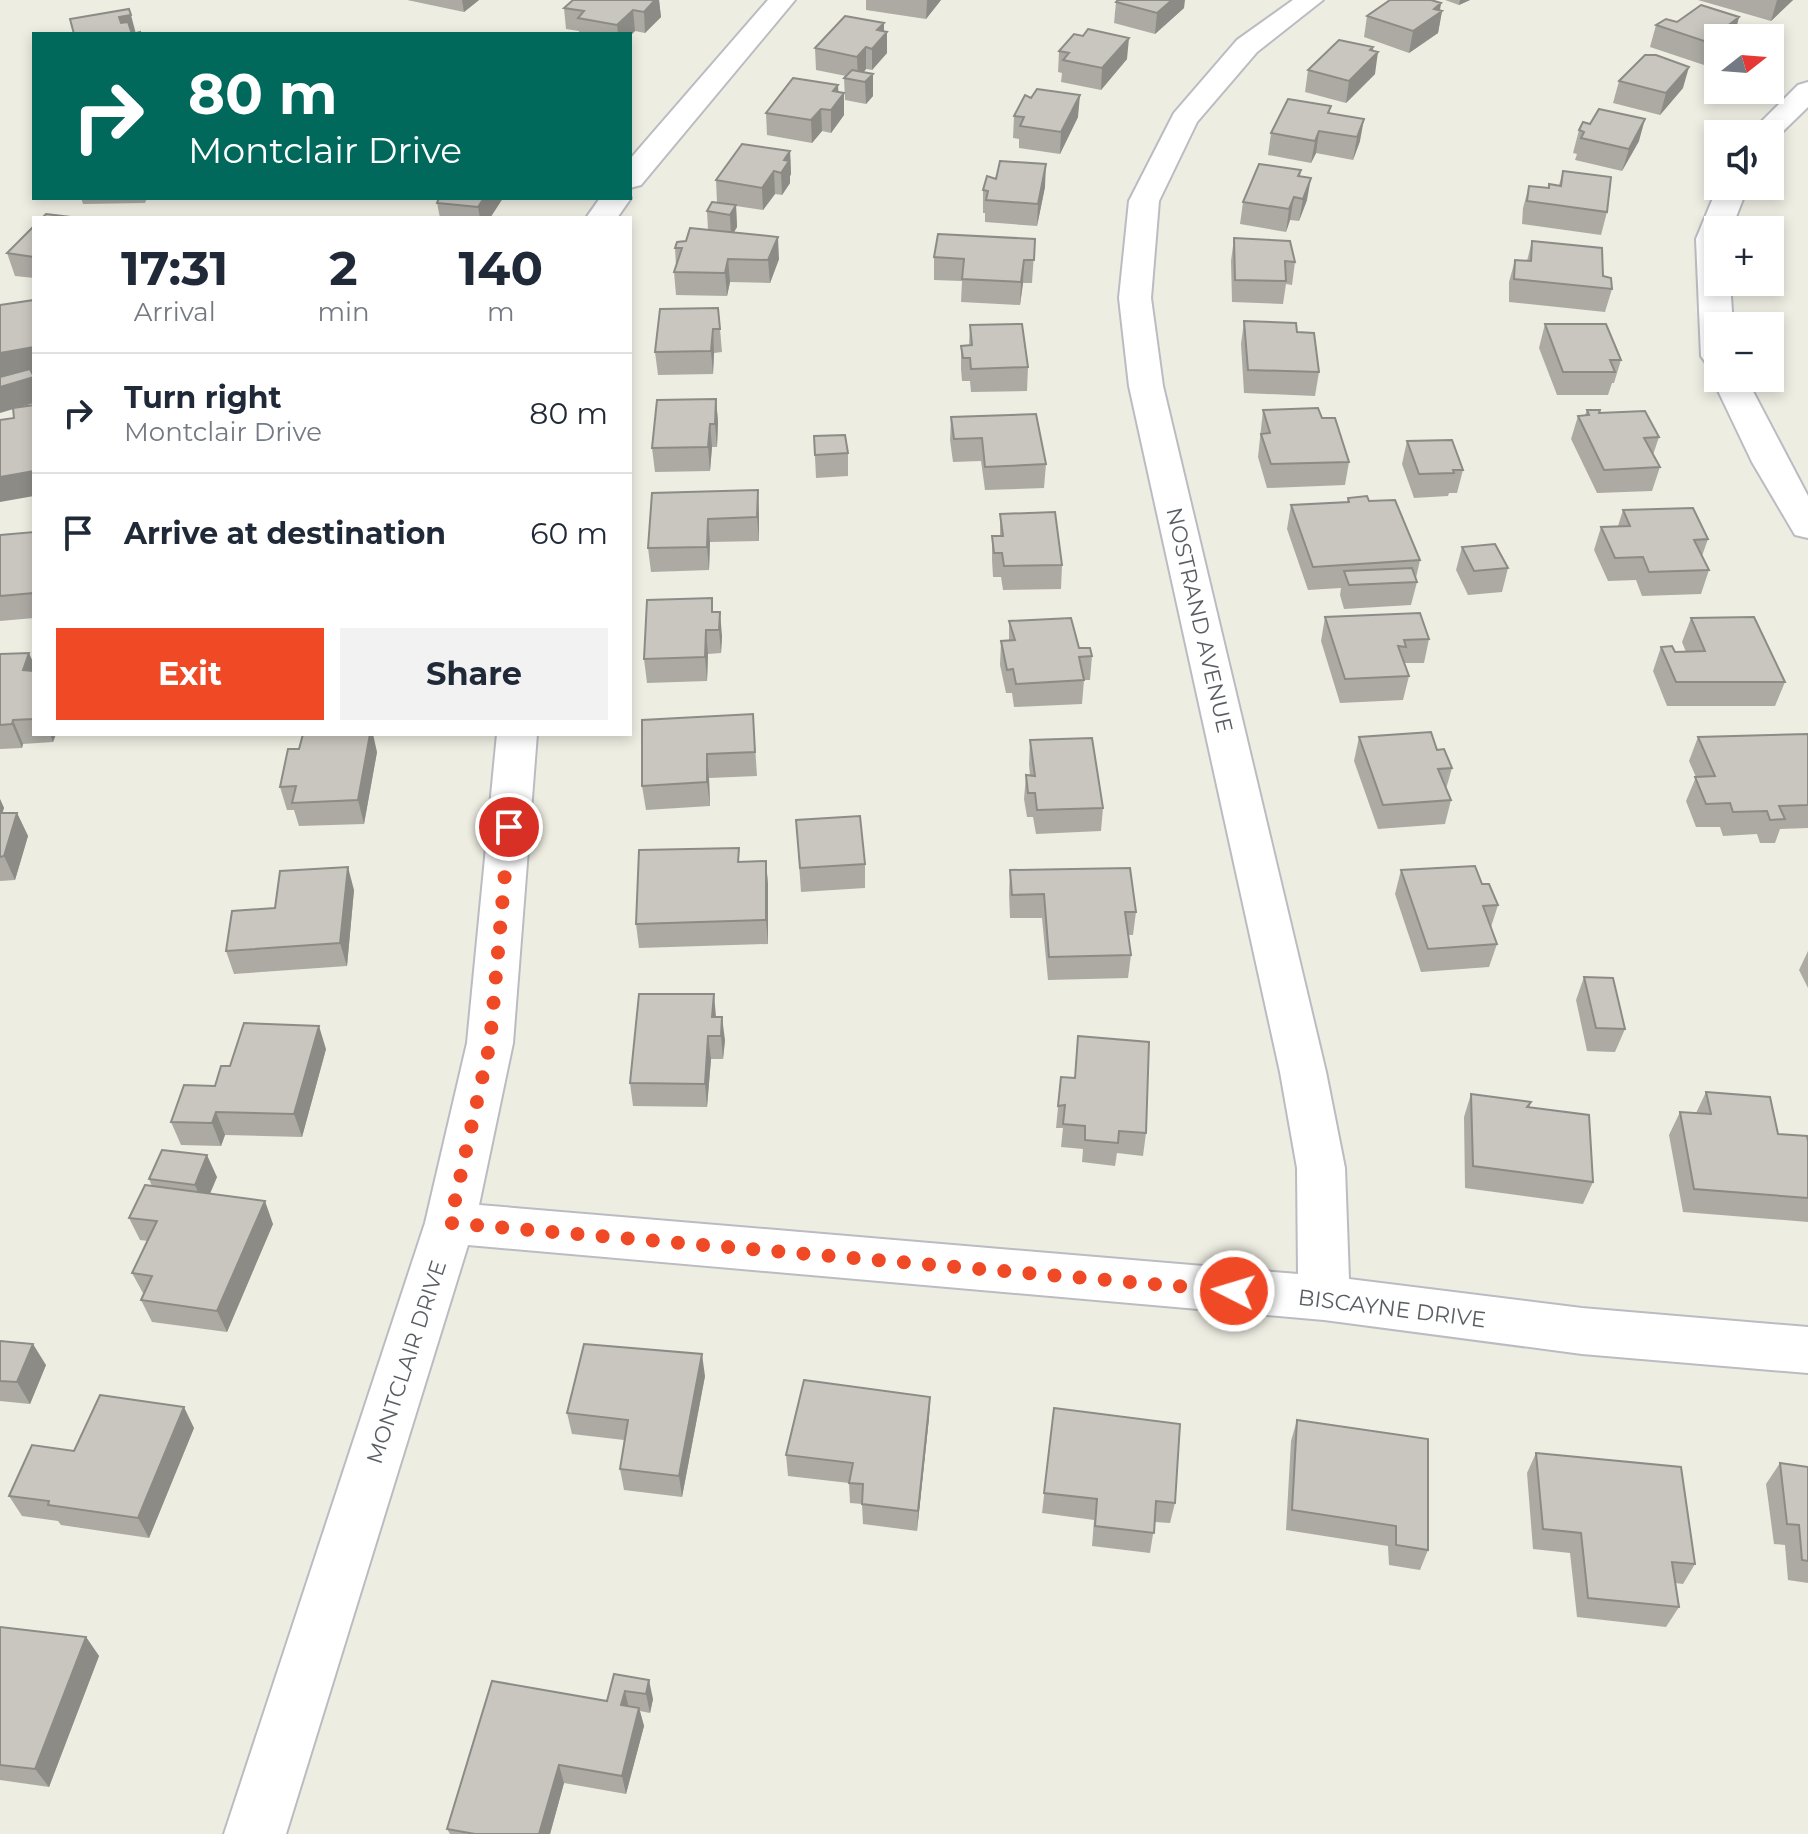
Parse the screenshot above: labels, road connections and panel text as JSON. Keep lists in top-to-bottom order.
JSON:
{
  "streets": {
    "street": ["NOSTRAND AVENUE", "BISCAYNE DRIVE", "MONTCLAIR DRIVE"]
  },
  "crossings": [
    ["NOSTRAND AVENUE", "BISCAYNE DRIVE"],
    ["BISCAYNE DRIVE", "MONTCLAIR DRIVE"]
  ],
  "north": "right",
  "page": {
    "map_buttons": ["+", "−"],
    "turn": ["80 m", "Montclair Drive"],
    "eta": [
      "17:31",
      "Arrival",
      "2",
      "min",
      "140",
      "m"
    ],
    "list": [
      {
        "name": "Turn right",
        "note": "Montclair Drive",
        "value": "80 m"
      },
      {
        "name": "Arrive at destination",
        "value": "60 m"
      }
    ],
    "buttons": ["Exit", "Share"]
  }
}
